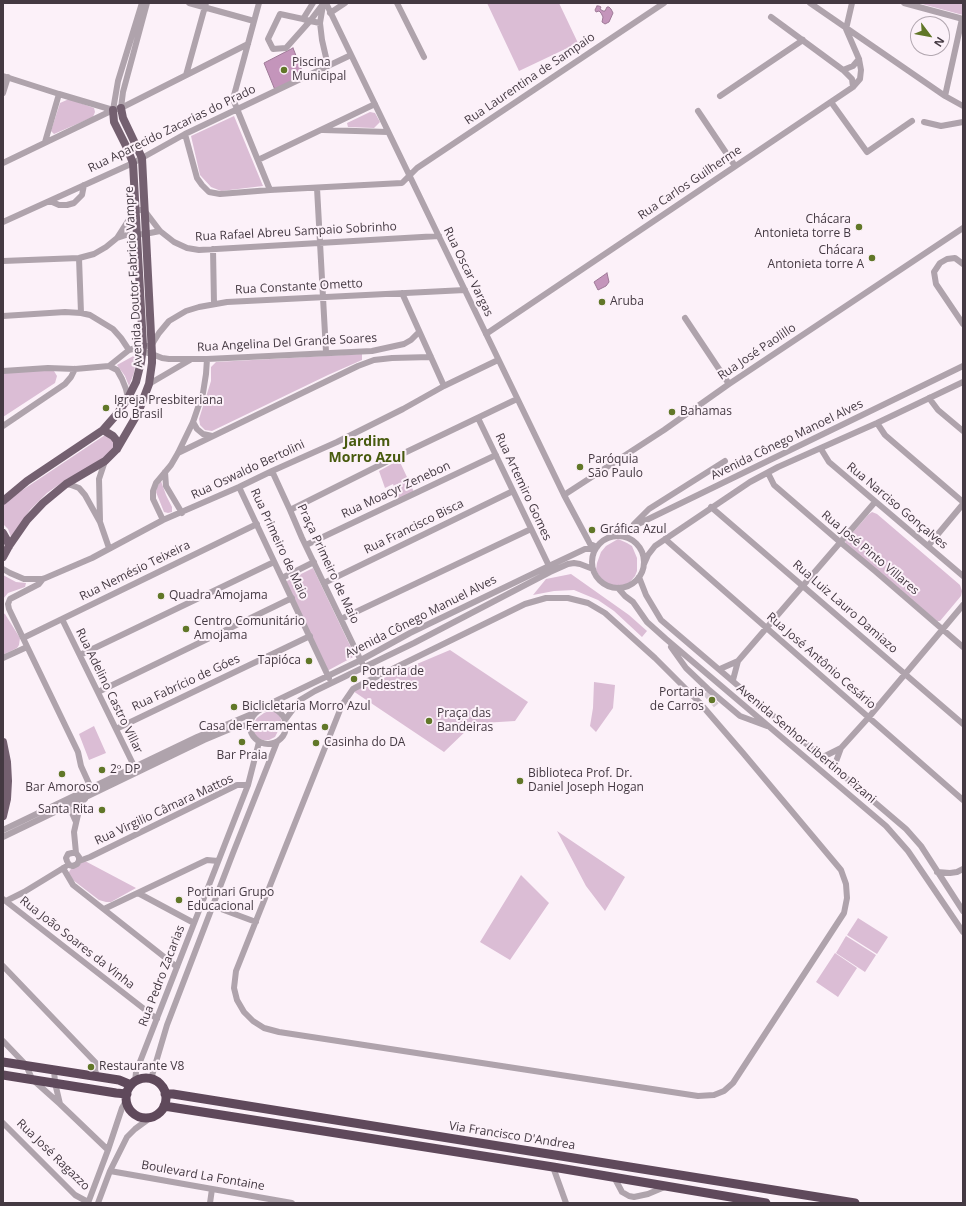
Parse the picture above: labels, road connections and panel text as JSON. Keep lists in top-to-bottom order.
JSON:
{
  "streets": {
    "highway": ["Via Francisco D'Andrea"],
    "main road": ["Avenida Doutor Fabricio Vampre"],
    "street": [
      "Rua Laurentina de Sampaio",
      "Rua Aparecido Zacarias do Prado",
      "Rua Carlos Guilherme",
      "Rua Rafael Abreu Sampaio Sobrinho",
      "Rua Oscar Vargas",
      "Rua Constante Ometto",
      "Rua Angelina Del Grande Soares",
      "Rua José Paolillo",
      "Avenida Cônego Manoel Alves",
      "Rua Oswaldo Bertolini",
      "Rua Artemiro Gomes",
      "Rua Moacyr Zenebon",
      "Rua Narciso Gonçalves",
      "Rua Francisco Bisca",
      "Rua Primeiro de Maio",
      "Rua José Pinto Villares",
      "Praça Primeiro de Maio",
      "Rua Nemésio Teixeira",
      "Rua Luiz Lauro Damiazo",
      "Avenida Cônego Manuel Alves",
      "Rua José Antônio Cesário",
      "Rua Fabrício de Góes",
      "Rua Adelino Castro Villar",
      "Avenida Senhor Libertino Pizani",
      "Rua Virgilio Câmara Mattos",
      "Rua João Soares da Vinha",
      "Rua Pedro Zacarias",
      "Rua José Ragazzo",
      "Boulevard La Fontaine"
    ]
  },
  "crossings": [
    ["Rua Laurentina de Sampaio", "Rua Aparecido Zacarias do Prado"],
    ["Rua Laurentina de Sampaio", "Rua Oscar Vargas"],
    ["Rua Aparecido Zacarias do Prado", "Rua Oscar Vargas"],
    ["Rua Aparecido Zacarias do Prado", "Avenida Doutor Fabricio Vampre"],
    ["Rua Carlos Guilherme", "Rua Oscar Vargas"],
    ["Rua Rafael Abreu Sampaio Sobrinho", "Rua Oscar Vargas"],
    ["Rua Rafael Abreu Sampaio Sobrinho", "Avenida Doutor Fabricio Vampre"],
    ["Rua Oscar Vargas", "Rua Constante Ometto"],
    ["Rua Oscar Vargas", "Rua José Paolillo"],
    ["Rua Oscar Vargas", "Avenida Cônego Manoel Alves"],
    ["Rua Oscar Vargas", "Rua Oswaldo Bertolini"],
    ["Rua Oscar Vargas", "Avenida Cônego Manuel Alves"],
    ["Rua Oscar Vargas", "Avenida Senhor Libertino Pizani"],
    ["Avenida Doutor Fabricio Vampre", "Rua Constante Ometto"],
    ["Avenida Doutor Fabricio Vampre", "Rua Angelina Del Grande Soares"],
    ["Rua Constante Ometto", "Rua Angelina Del Grande Soares"],
    ["Avenida Cônego Manoel Alves", "Rua Narciso Gonçalves"],
    ["Avenida Cônego Manoel Alves", "Rua José Pinto Villares"],
    ["Avenida Cônego Manoel Alves", "Rua Luiz Lauro Damiazo"],
    ["Avenida Cônego Manoel Alves", "Avenida Cônego Manuel Alves"],
    ["Avenida Cônego Manoel Alves", "Rua José Antônio Cesário"],
    ["Avenida Cônego Manoel Alves", "Avenida Senhor Libertino Pizani"],
    ["Rua Oswaldo Bertolini", "Rua Primeiro de Maio"],
    ["Rua Oswaldo Bertolini", "Praça Primeiro de Maio"],
    ["Rua Artemiro Gomes", "Rua Moacyr Zenebon"],
    ["Rua Artemiro Gomes", "Rua Francisco Bisca"],
    ["Rua Artemiro Gomes", "Avenida Cônego Manuel Alves"],
    ["Rua Moacyr Zenebon", "Praça Primeiro de Maio"],
    ["Rua Francisco Bisca", "Praça Primeiro de Maio"],
    ["Rua Primeiro de Maio", "Rua Nemésio Teixeira"],
    ["Rua Primeiro de Maio", "Avenida Cônego Manuel Alves"],
    ["Rua Primeiro de Maio", "Rua Fabrício de Góes"],
    ["Praça Primeiro de Maio", "Avenida Cônego Manuel Alves"],
    ["Rua Nemésio Teixeira", "Rua Adelino Castro Villar"],
    ["Avenida Cônego Manuel Alves", "Rua Adelino Castro Villar"],
    ["Avenida Cônego Manuel Alves", "Avenida Senhor Libertino Pizani"],
    ["Avenida Cônego Manuel Alves", "Rua Pedro Zacarias"],
    ["Rua Fabrício de Góes", "Rua Adelino Castro Villar"],
    ["Rua Virgilio Câmara Mattos", "Rua Pedro Zacarias"],
    ["Rua João Soares da Vinha", "Rua Pedro Zacarias"],
    ["Rua Pedro Zacarias", "Via Francisco D'Andrea"]
  ],
  "districts": ["Jardim Morro Azul"],
  "places": [
    "Piscina Municipal",
    "Chácara Antonieta torre B",
    "Chácara Antonieta torre A",
    "Aruba",
    "Igreja Presbiteriana do Brasil",
    "Bahamas",
    "Paróquia São Paulo",
    "Gráfica Azul",
    "Quadra Amojama",
    "Centro Comunitário Amojama",
    "Tapióca",
    "Portaria de Pedestres",
    "Portaria de Carros",
    "Biclicletaria Morro Azul",
    "Praça das Bandeiras",
    "Casa de Ferramentas",
    "Bar Praia",
    "Casinha do DA",
    "2º DP",
    "Bar Amoroso",
    "Biblioteca Prof. Dr. Daniel Joseph Hogan",
    "Santa Rita",
    "Portinari Grupo Educacional",
    "Restaurante V8"
  ],
  "north": "bottom right"
}
